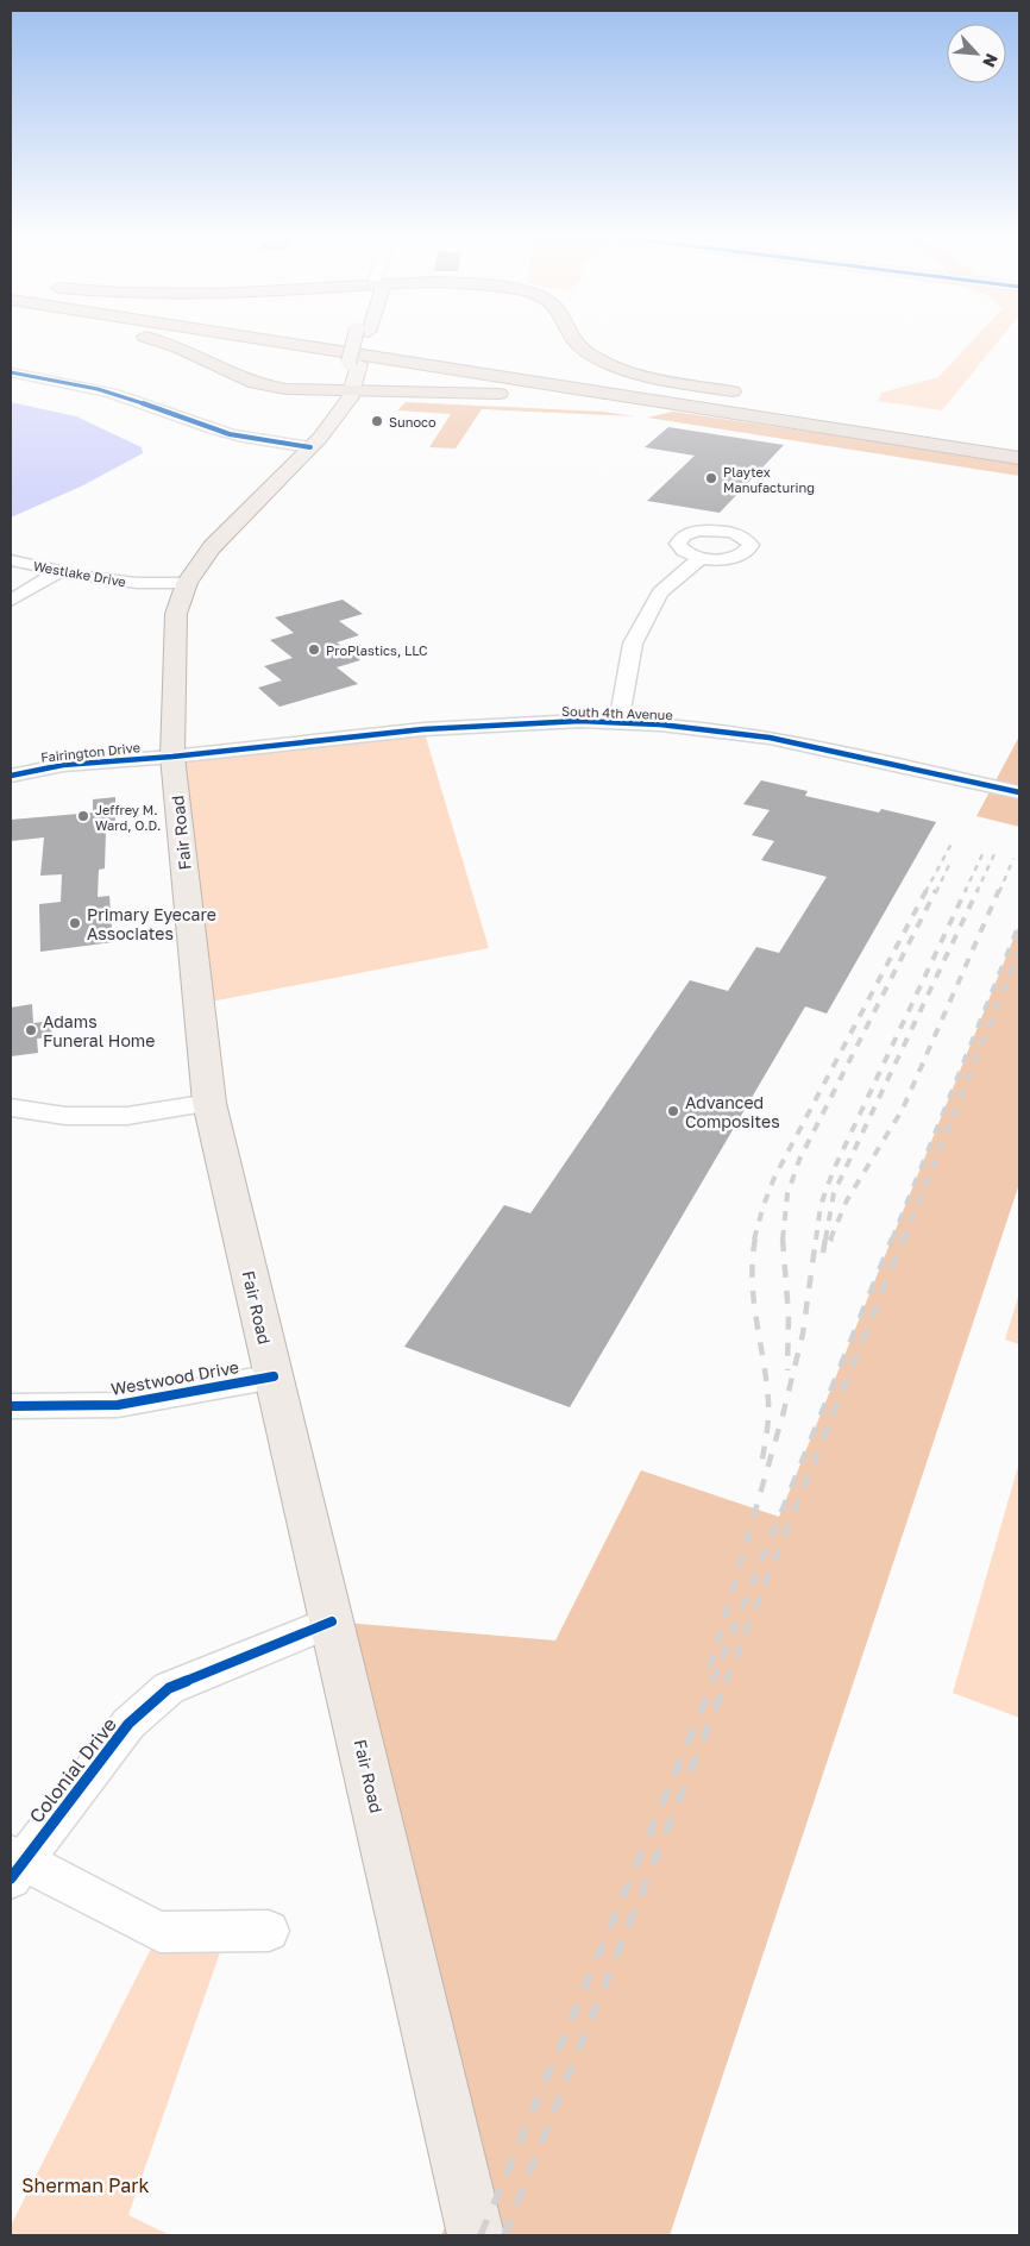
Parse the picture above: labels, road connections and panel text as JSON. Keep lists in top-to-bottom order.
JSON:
{
  "streets": {
    "main road": ["Fair Road"],
    "street": [
      "Westlake Drive",
      "South 4th Avenue",
      "Fairington Drive",
      "Westwood Drive",
      "Colonial Drive"
    ]
  },
  "crossings": [
    ["Westlake Drive", "Fair Road"],
    ["South 4th Avenue", "Fairington Drive"],
    ["South 4th Avenue", "Fair Road"],
    ["Fairington Drive", "Fair Road"],
    ["Fair Road", "Westwood Drive"],
    ["Fair Road", "Colonial Drive"]
  ],
  "parks": ["Sherman Park"],
  "places": [
    "Sunoco",
    "Playtex Manufacturing",
    "ProPlastics, LLC",
    "Jeffrey M. Ward, O.D.",
    "Primary Eyecare Associates",
    "Adams Funeral Home",
    "Advanced Composites"
  ],
  "north": "bottom right"
}
